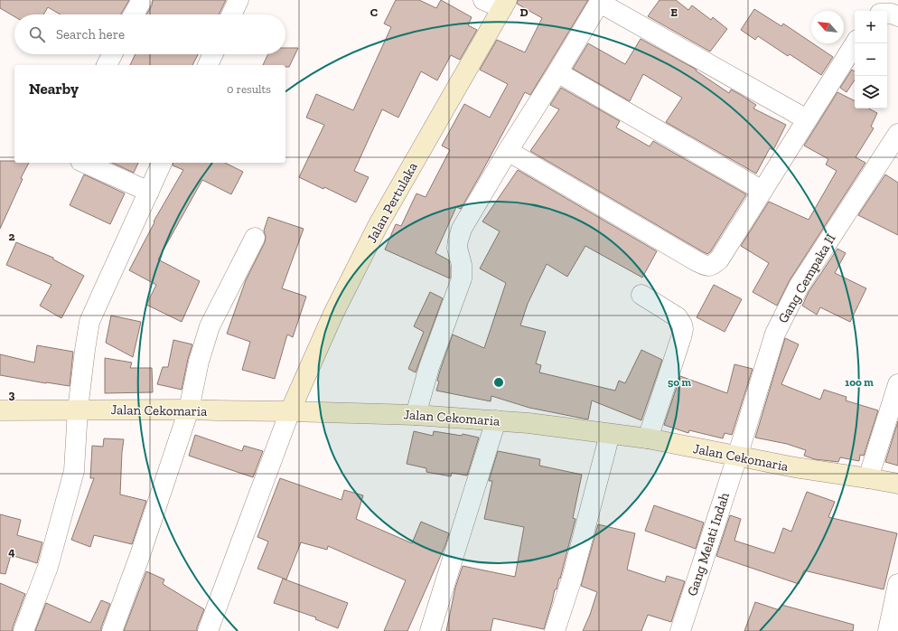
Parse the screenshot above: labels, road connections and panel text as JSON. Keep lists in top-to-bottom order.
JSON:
{
  "streets": {
    "street": [
      "Jalan Pertulaka",
      "Gang Cempaka II",
      "Jalan Cekomaria",
      "Gang Melati Indah"
    ]
  },
  "crossings": [
    ["Jalan Pertulaka", "Jalan Cekomaria"],
    ["Gang Cempaka II", "Jalan Cekomaria"],
    ["Gang Cempaka II", "Gang Melati Indah"],
    ["Jalan Cekomaria", "Gang Melati Indah"]
  ],
  "north": "top left",
  "page": {
    "map_buttons": ["+", "−"],
    "search": "Search here",
    "heading": ["Nearby", "0 results"]
  },
  "grid": {
    "columns": ["C", "D", "E"],
    "rows": ["2", "3", "4"]
  },
  "rings": ["50 m", "100 m"]
}
